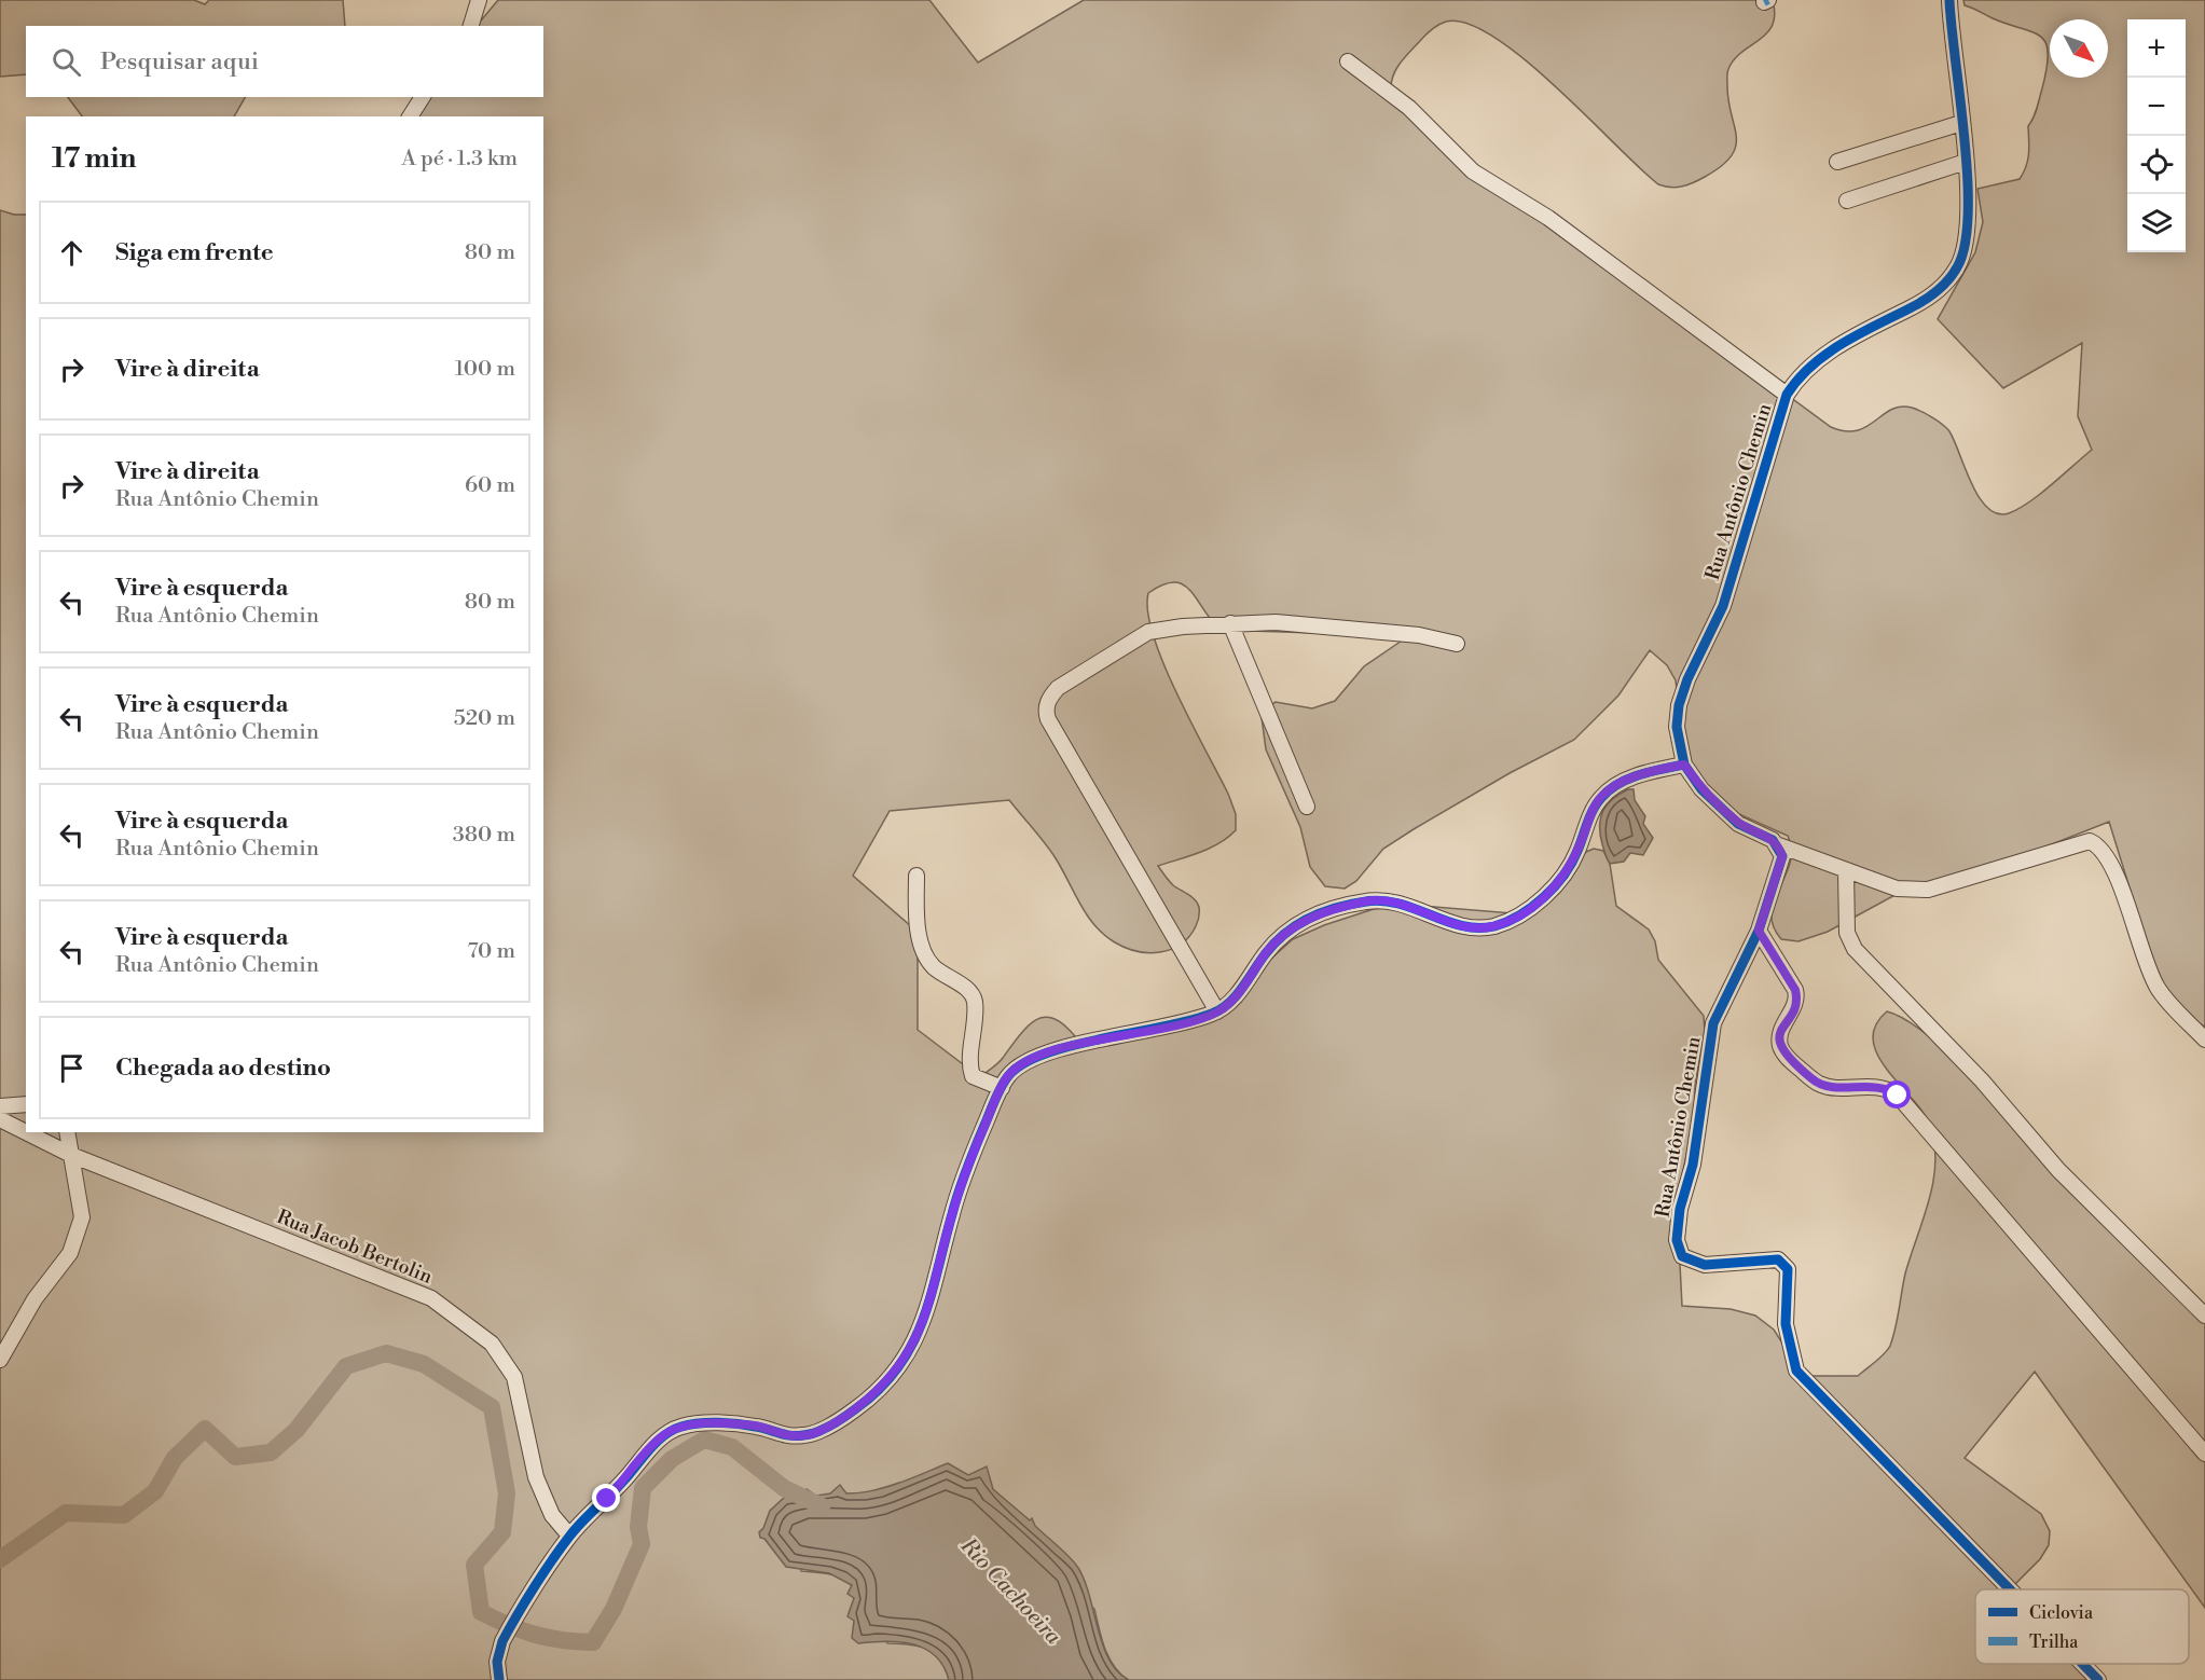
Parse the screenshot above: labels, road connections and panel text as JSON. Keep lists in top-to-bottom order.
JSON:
{
  "streets": {
    "street": ["Rua Antônio Chemin", "Rua Jacob Bertolin"]
  },
  "water": ["Rio Cachoeira"],
  "legend": ["Ciclovia", "Trilha"],
  "north": "bottom right",
  "page": {
    "map_buttons": ["+", "−"],
    "search": "Pesquisar aqui",
    "heading": ["17 min", "A pé · 1.3 km"],
    "list": [
      ["Siga em frente", "80 m"],
      ["Vire à direita", "100 m"],
      ["Vire à direita", "Rua Antônio Chemin", "60 m"],
      ["Vire à esquerda", "Rua Antônio Chemin", "80 m"],
      ["Vire à esquerda", "Rua Antônio Chemin", "520 m"],
      ["Vire à esquerda", "Rua Antônio Chemin", "380 m"],
      ["Vire à esquerda", "Rua Antônio Chemin", "70 m"],
      "Chegada ao destino"
    ]
  }
}
